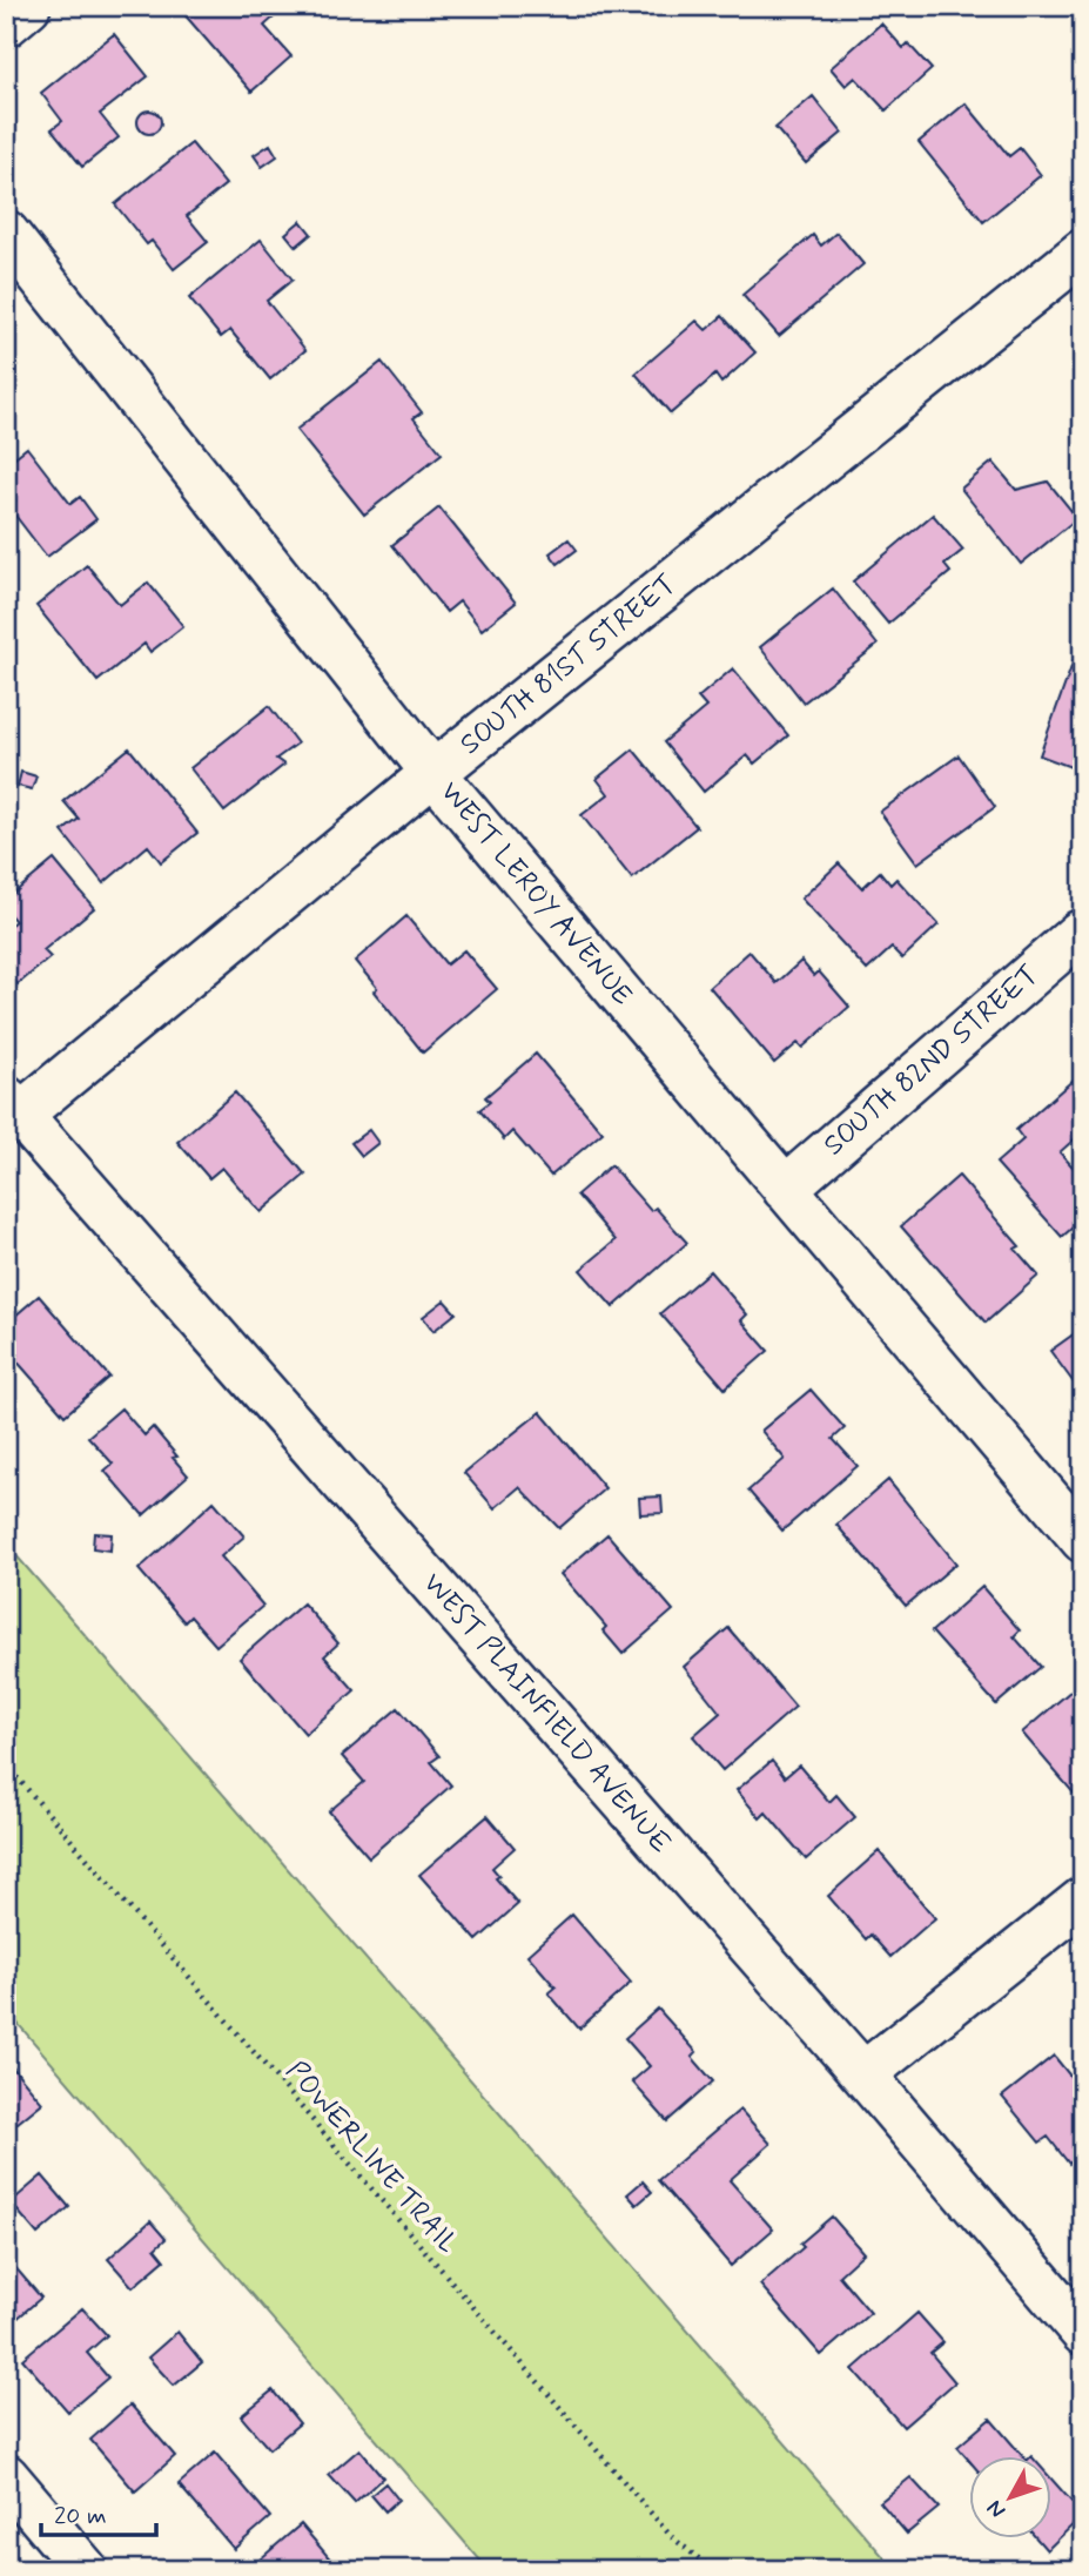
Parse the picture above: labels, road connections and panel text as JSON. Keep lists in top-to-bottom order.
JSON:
{
  "streets": {
    "street": [
      "SOUTH 81ST STREET",
      "WEST LEROY AVENUE",
      "SOUTH 82ND STREET",
      "WEST PLAINFIELD AVENUE"
    ],
    "path": ["POWERLINE TRAIL"]
  },
  "crossings": [
    ["SOUTH 81ST STREET", "WEST LEROY AVENUE"],
    ["SOUTH 81ST STREET", "WEST PLAINFIELD AVENUE"],
    ["WEST LEROY AVENUE", "SOUTH 82ND STREET"]
  ],
  "scale_bar": "20 m",
  "north": "bottom left"
}
